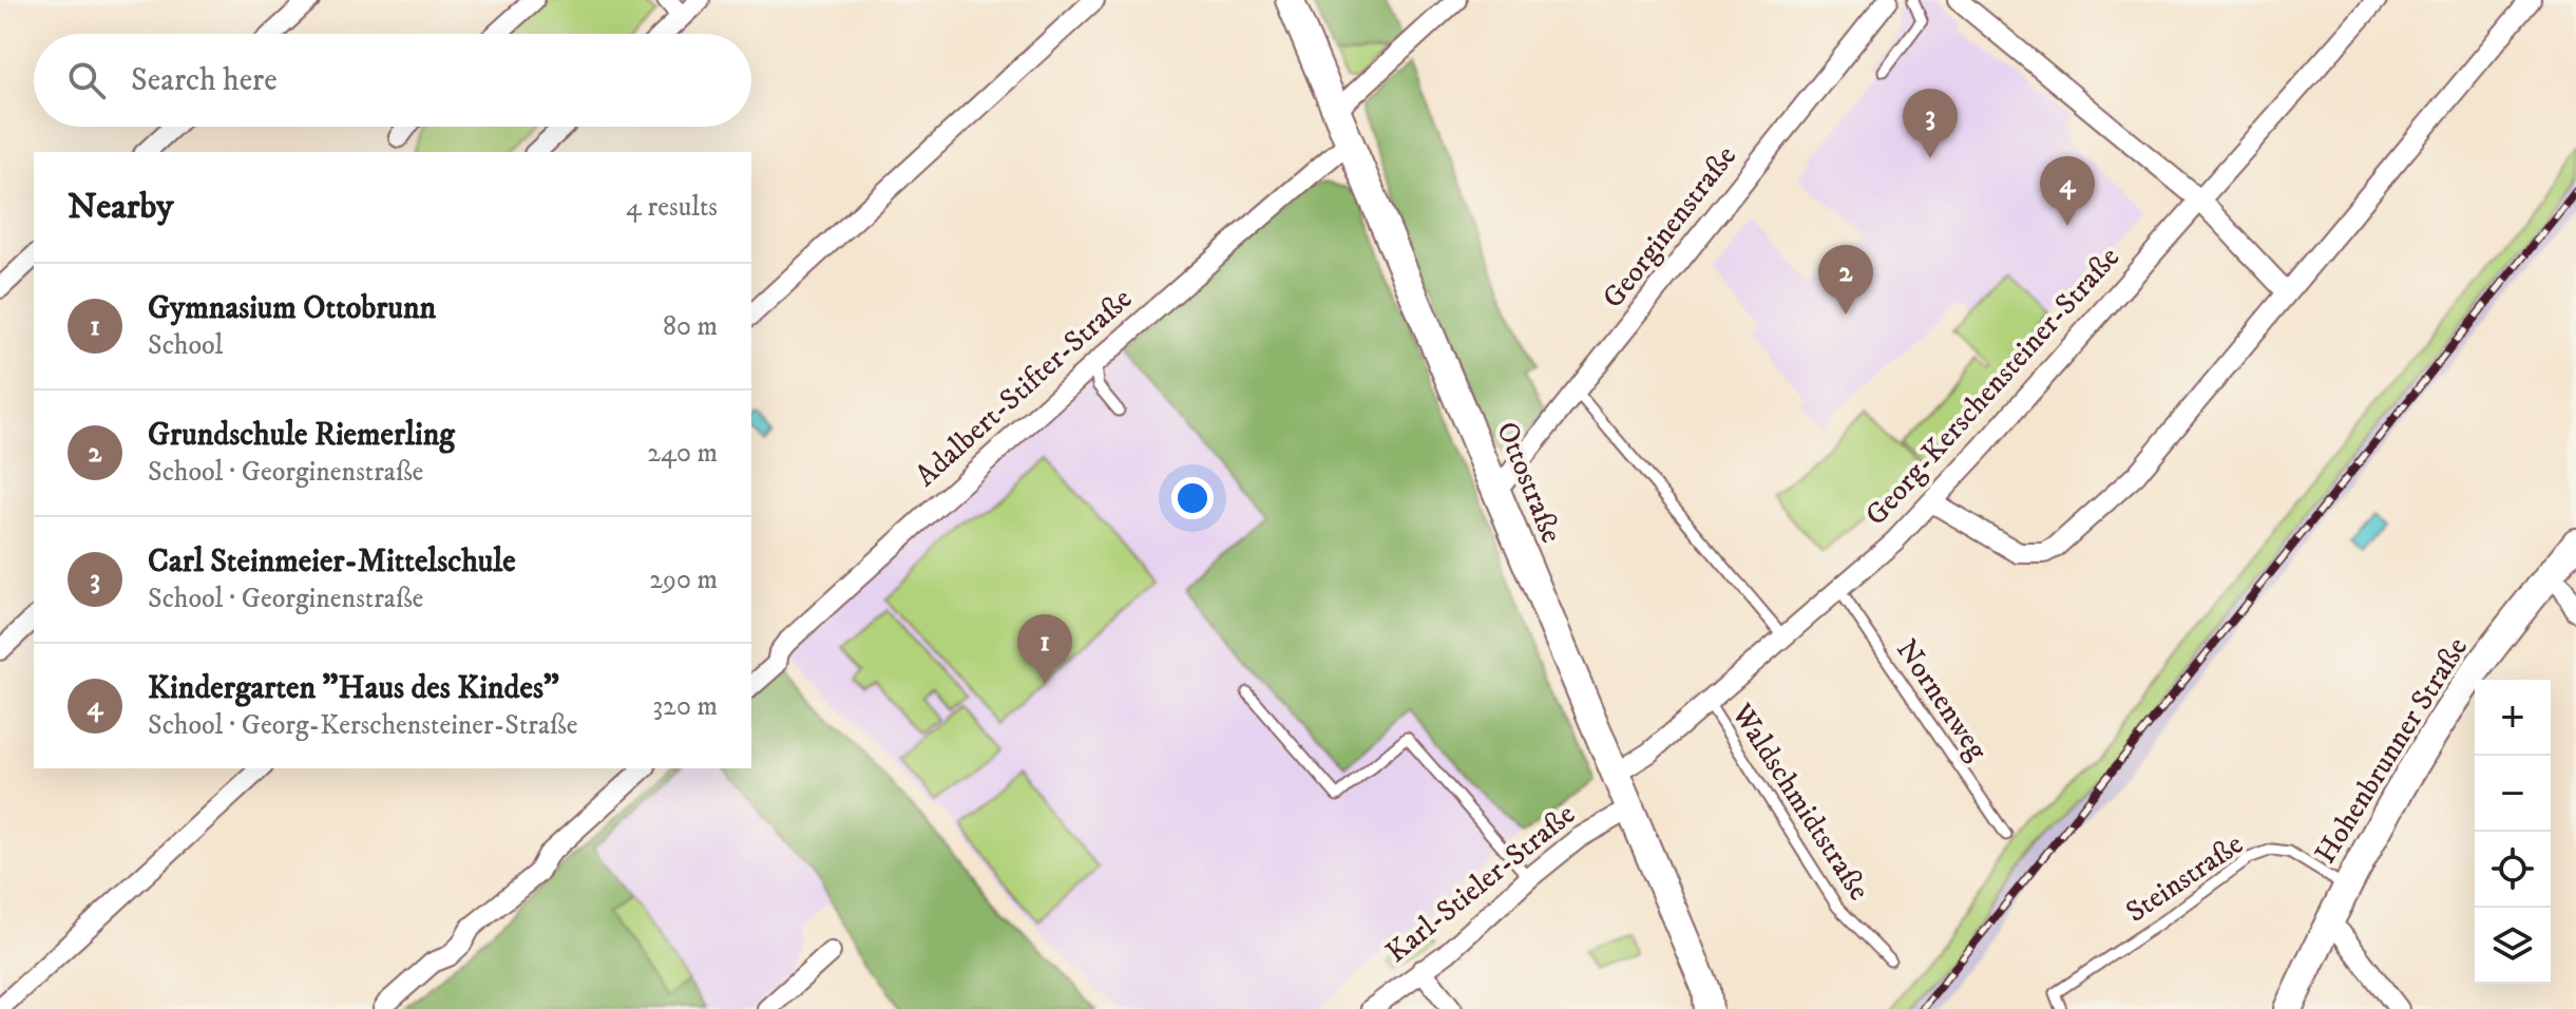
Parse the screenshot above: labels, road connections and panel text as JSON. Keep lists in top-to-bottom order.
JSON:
{
  "streets": {
    "street": [
      "Georginenstraße",
      "Georg-Kerschensteiner-Straße",
      "Adalbert-Stifter-Straße",
      "Ottostraße",
      "Hohenbrunner Straße",
      "Karl-Stieler-Straße"
    ],
    "lane": ["Nornenweg", "Waldschmidtstraße", "Steinstraße"]
  },
  "crossings": [
    ["Georginenstraße", "Ottostraße"],
    ["Georg-Kerschensteiner-Straße", "Ottostraße"],
    ["Georg-Kerschensteiner-Straße", "Nornenweg"],
    ["Georg-Kerschensteiner-Straße", "Waldschmidtstraße"],
    ["Adalbert-Stifter-Straße", "Ottostraße"],
    ["Ottostraße", "Karl-Stieler-Straße"],
    ["Hohenbrunner Straße", "Steinstraße"]
  ],
  "page": {
    "search": "Search here",
    "pins": [
      "3",
      "4",
      "2",
      "1"
    ],
    "heading": ["Nearby", "4 results"],
    "list": [
      {
        "mark": "1",
        "name": "Gymnasium Ottobrunn",
        "note": "School",
        "value": "80 m"
      },
      {
        "mark": "2",
        "name": "Grundschule Riemerling",
        "note": "School · Georginenstraße",
        "value": "240 m"
      },
      {
        "mark": "3",
        "name": "Carl Steinmeier-Mittelschule",
        "note": "School · Georginenstraße",
        "value": "290 m"
      },
      {
        "mark": "4",
        "name": "Kindergarten \"Haus des Kindes\"",
        "note": "School · Georg-Kerschensteiner-Straße",
        "value": "320 m"
      }
    ],
    "map_buttons": ["+", "−"]
  }
}
